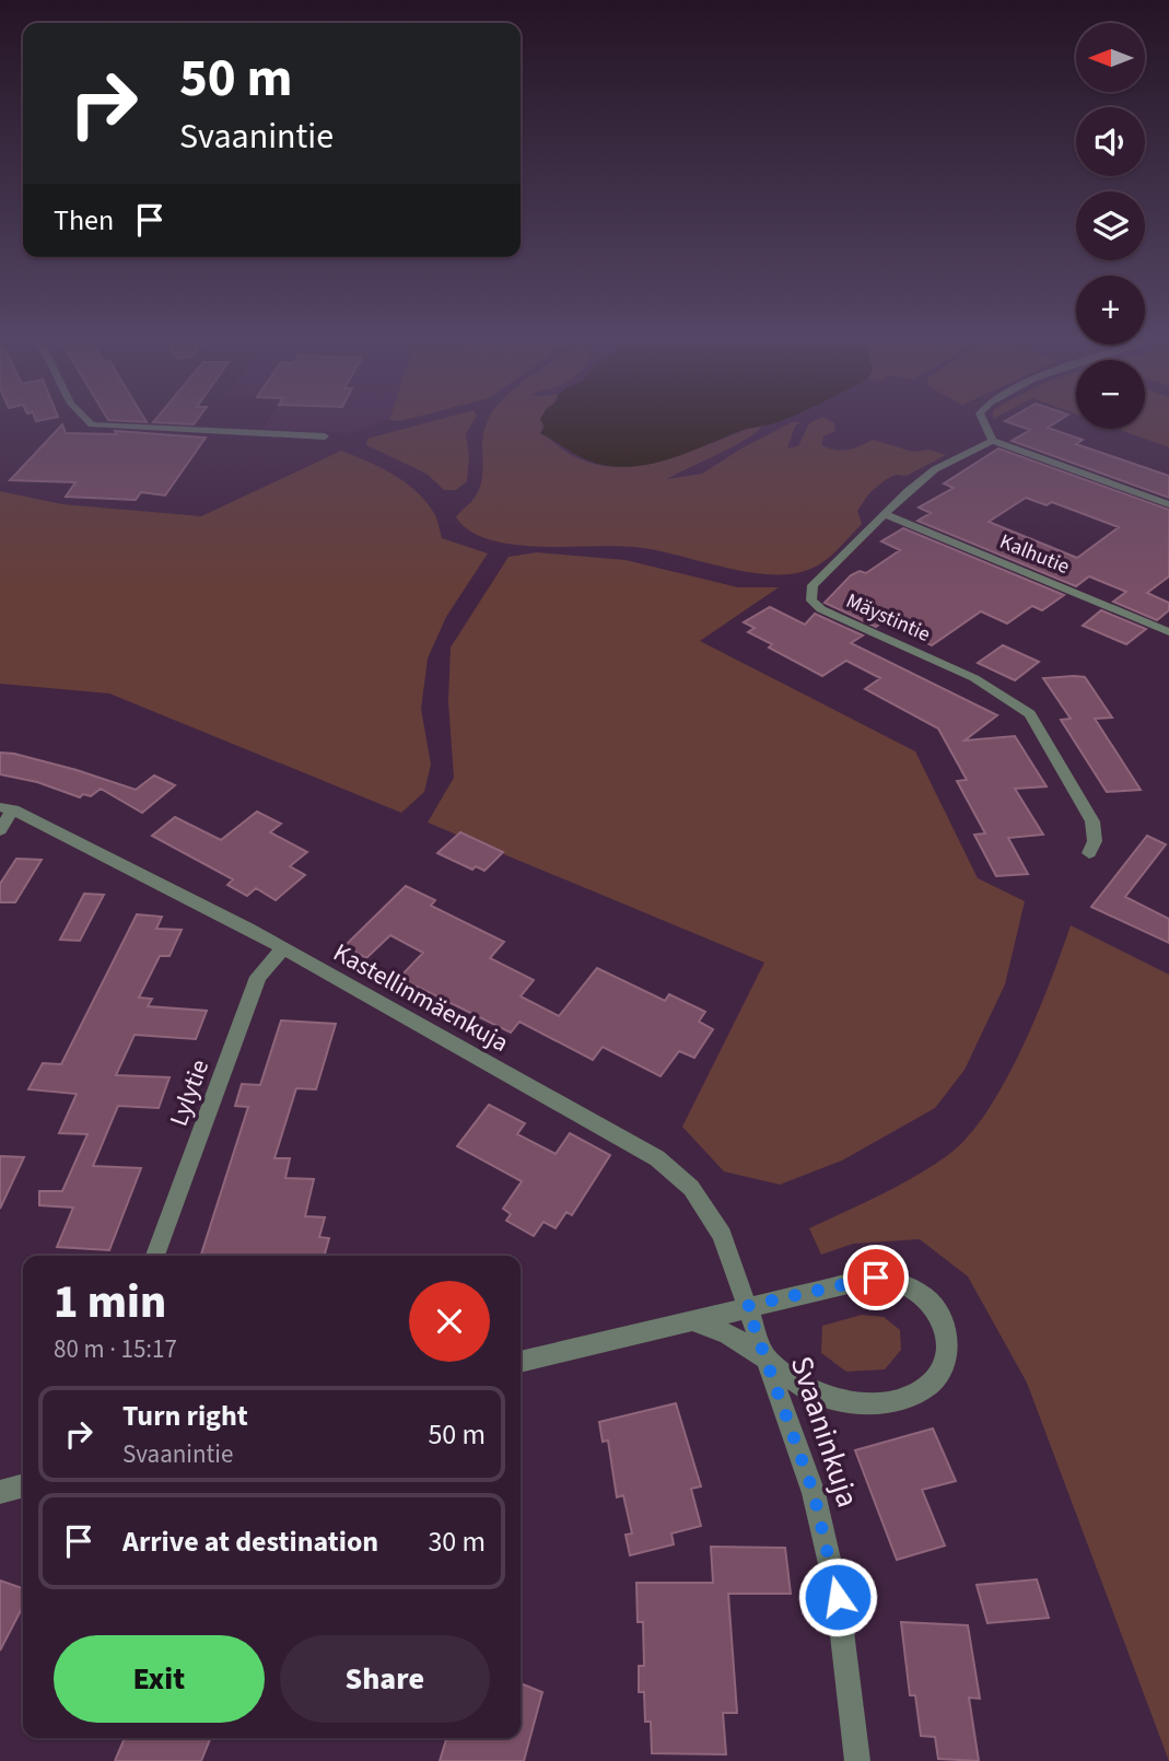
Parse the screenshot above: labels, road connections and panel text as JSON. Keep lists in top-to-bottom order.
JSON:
{
  "streets": {
    "street": [
      "Kalhutie",
      "Mäystintie",
      "Kastellinmäenkuja",
      "Lylytie",
      "Svaaninkuja"
    ]
  },
  "crossings": [
    ["Kalhutie", "Mäystintie"],
    ["Kastellinmäenkuja", "Lylytie"],
    ["Kastellinmäenkuja", "Svaaninkuja"]
  ],
  "north": "left",
  "page": {
    "map_buttons": ["+", "−"],
    "turn": ["50 m", "Svaanintie"],
    "then": "Then",
    "heading": ["1 min", "80 m · 15:17"],
    "list": [
      {
        "name": "Turn right",
        "note": "Svaanintie",
        "value": "50 m"
      },
      {
        "name": "Arrive at destination",
        "value": "30 m"
      }
    ],
    "buttons": ["Exit", "Share"]
  }
}
